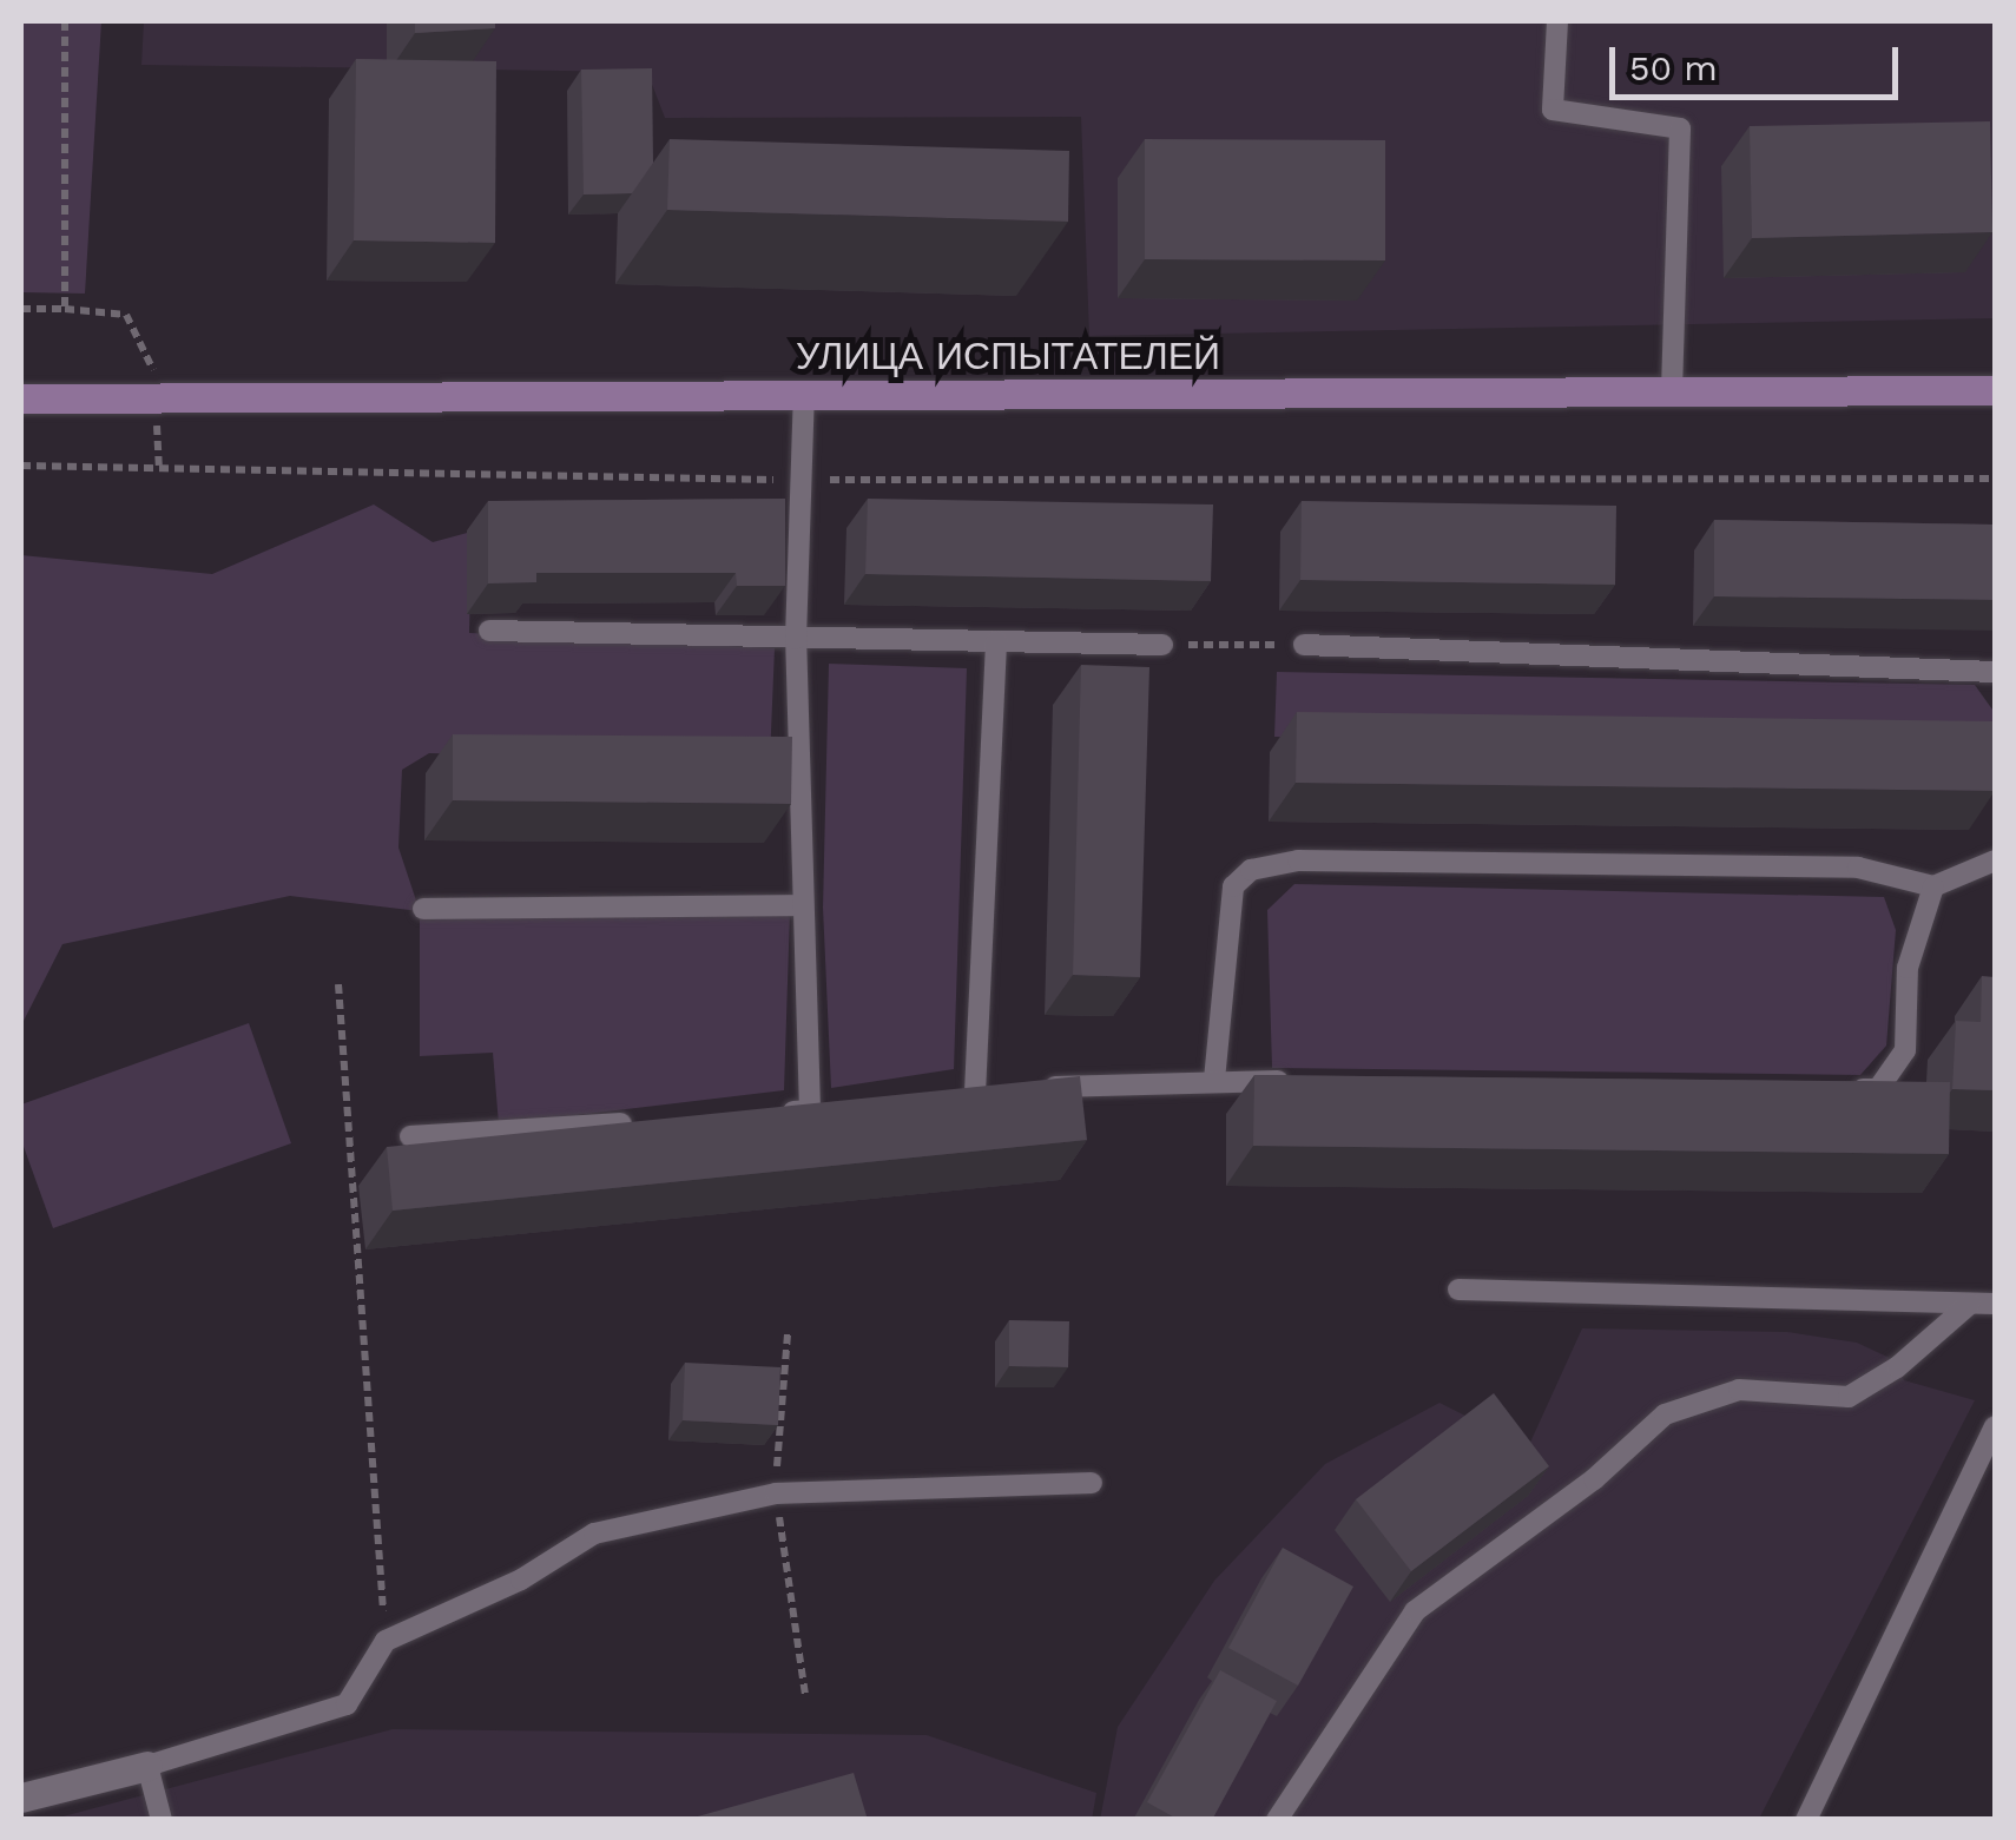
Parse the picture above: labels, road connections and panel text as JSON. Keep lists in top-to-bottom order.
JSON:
{
  "streets": {
    "main road": ["УЛИЦА ИСПЫТАТЕЛЕЙ"]
  },
  "scale_bar": "50 m"
}
